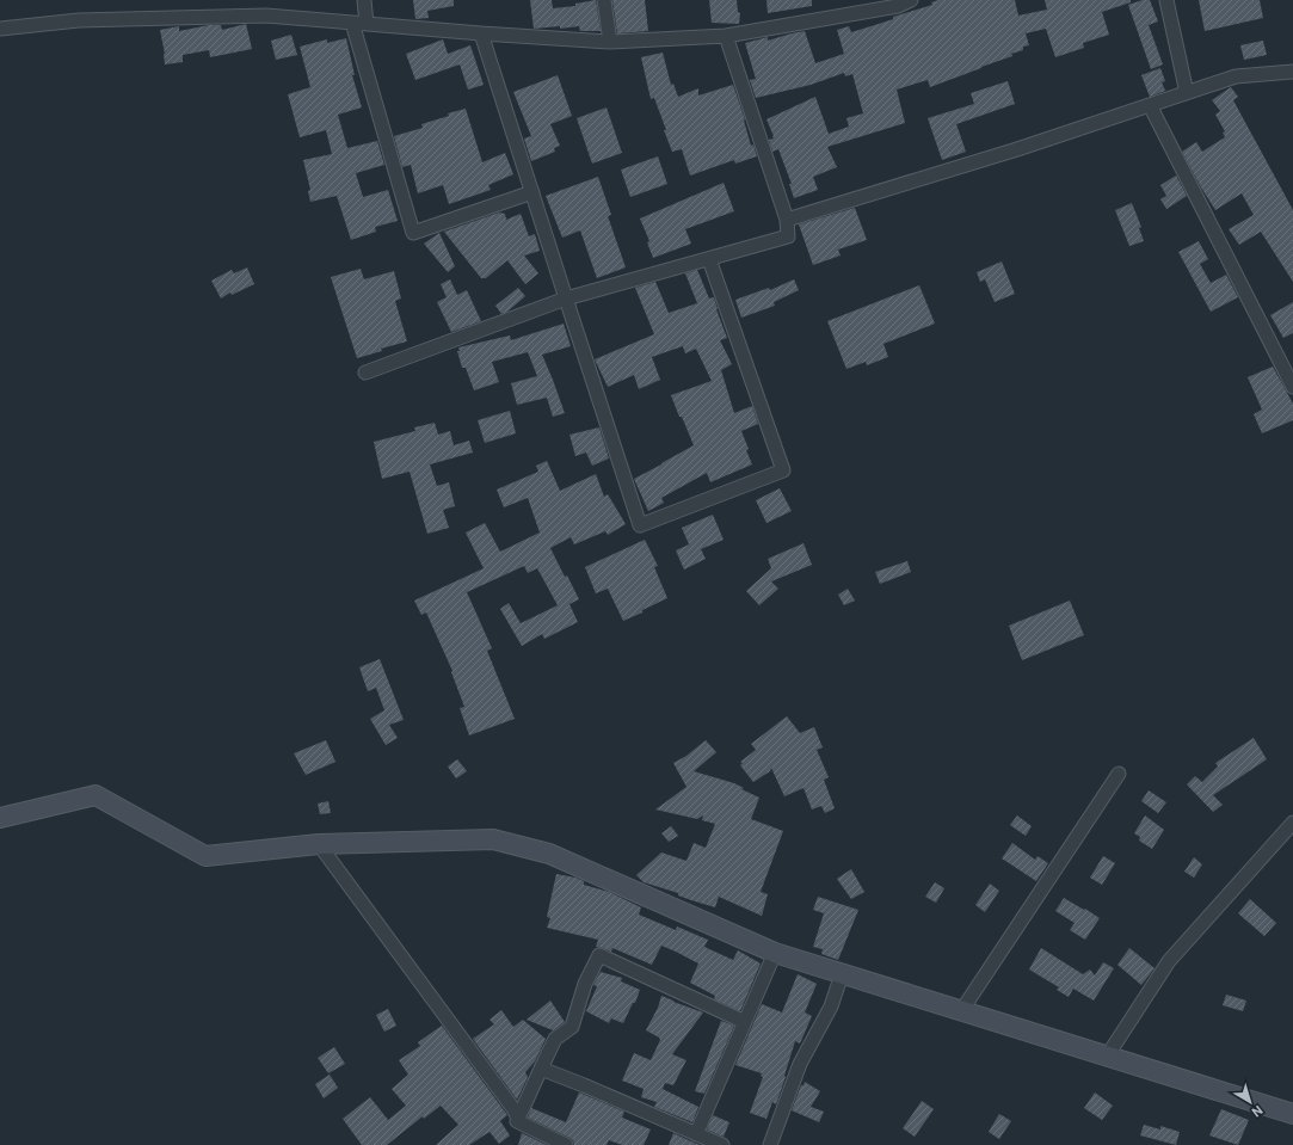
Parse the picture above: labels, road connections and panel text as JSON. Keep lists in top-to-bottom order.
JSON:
{
  "north": "bottom right"
}
